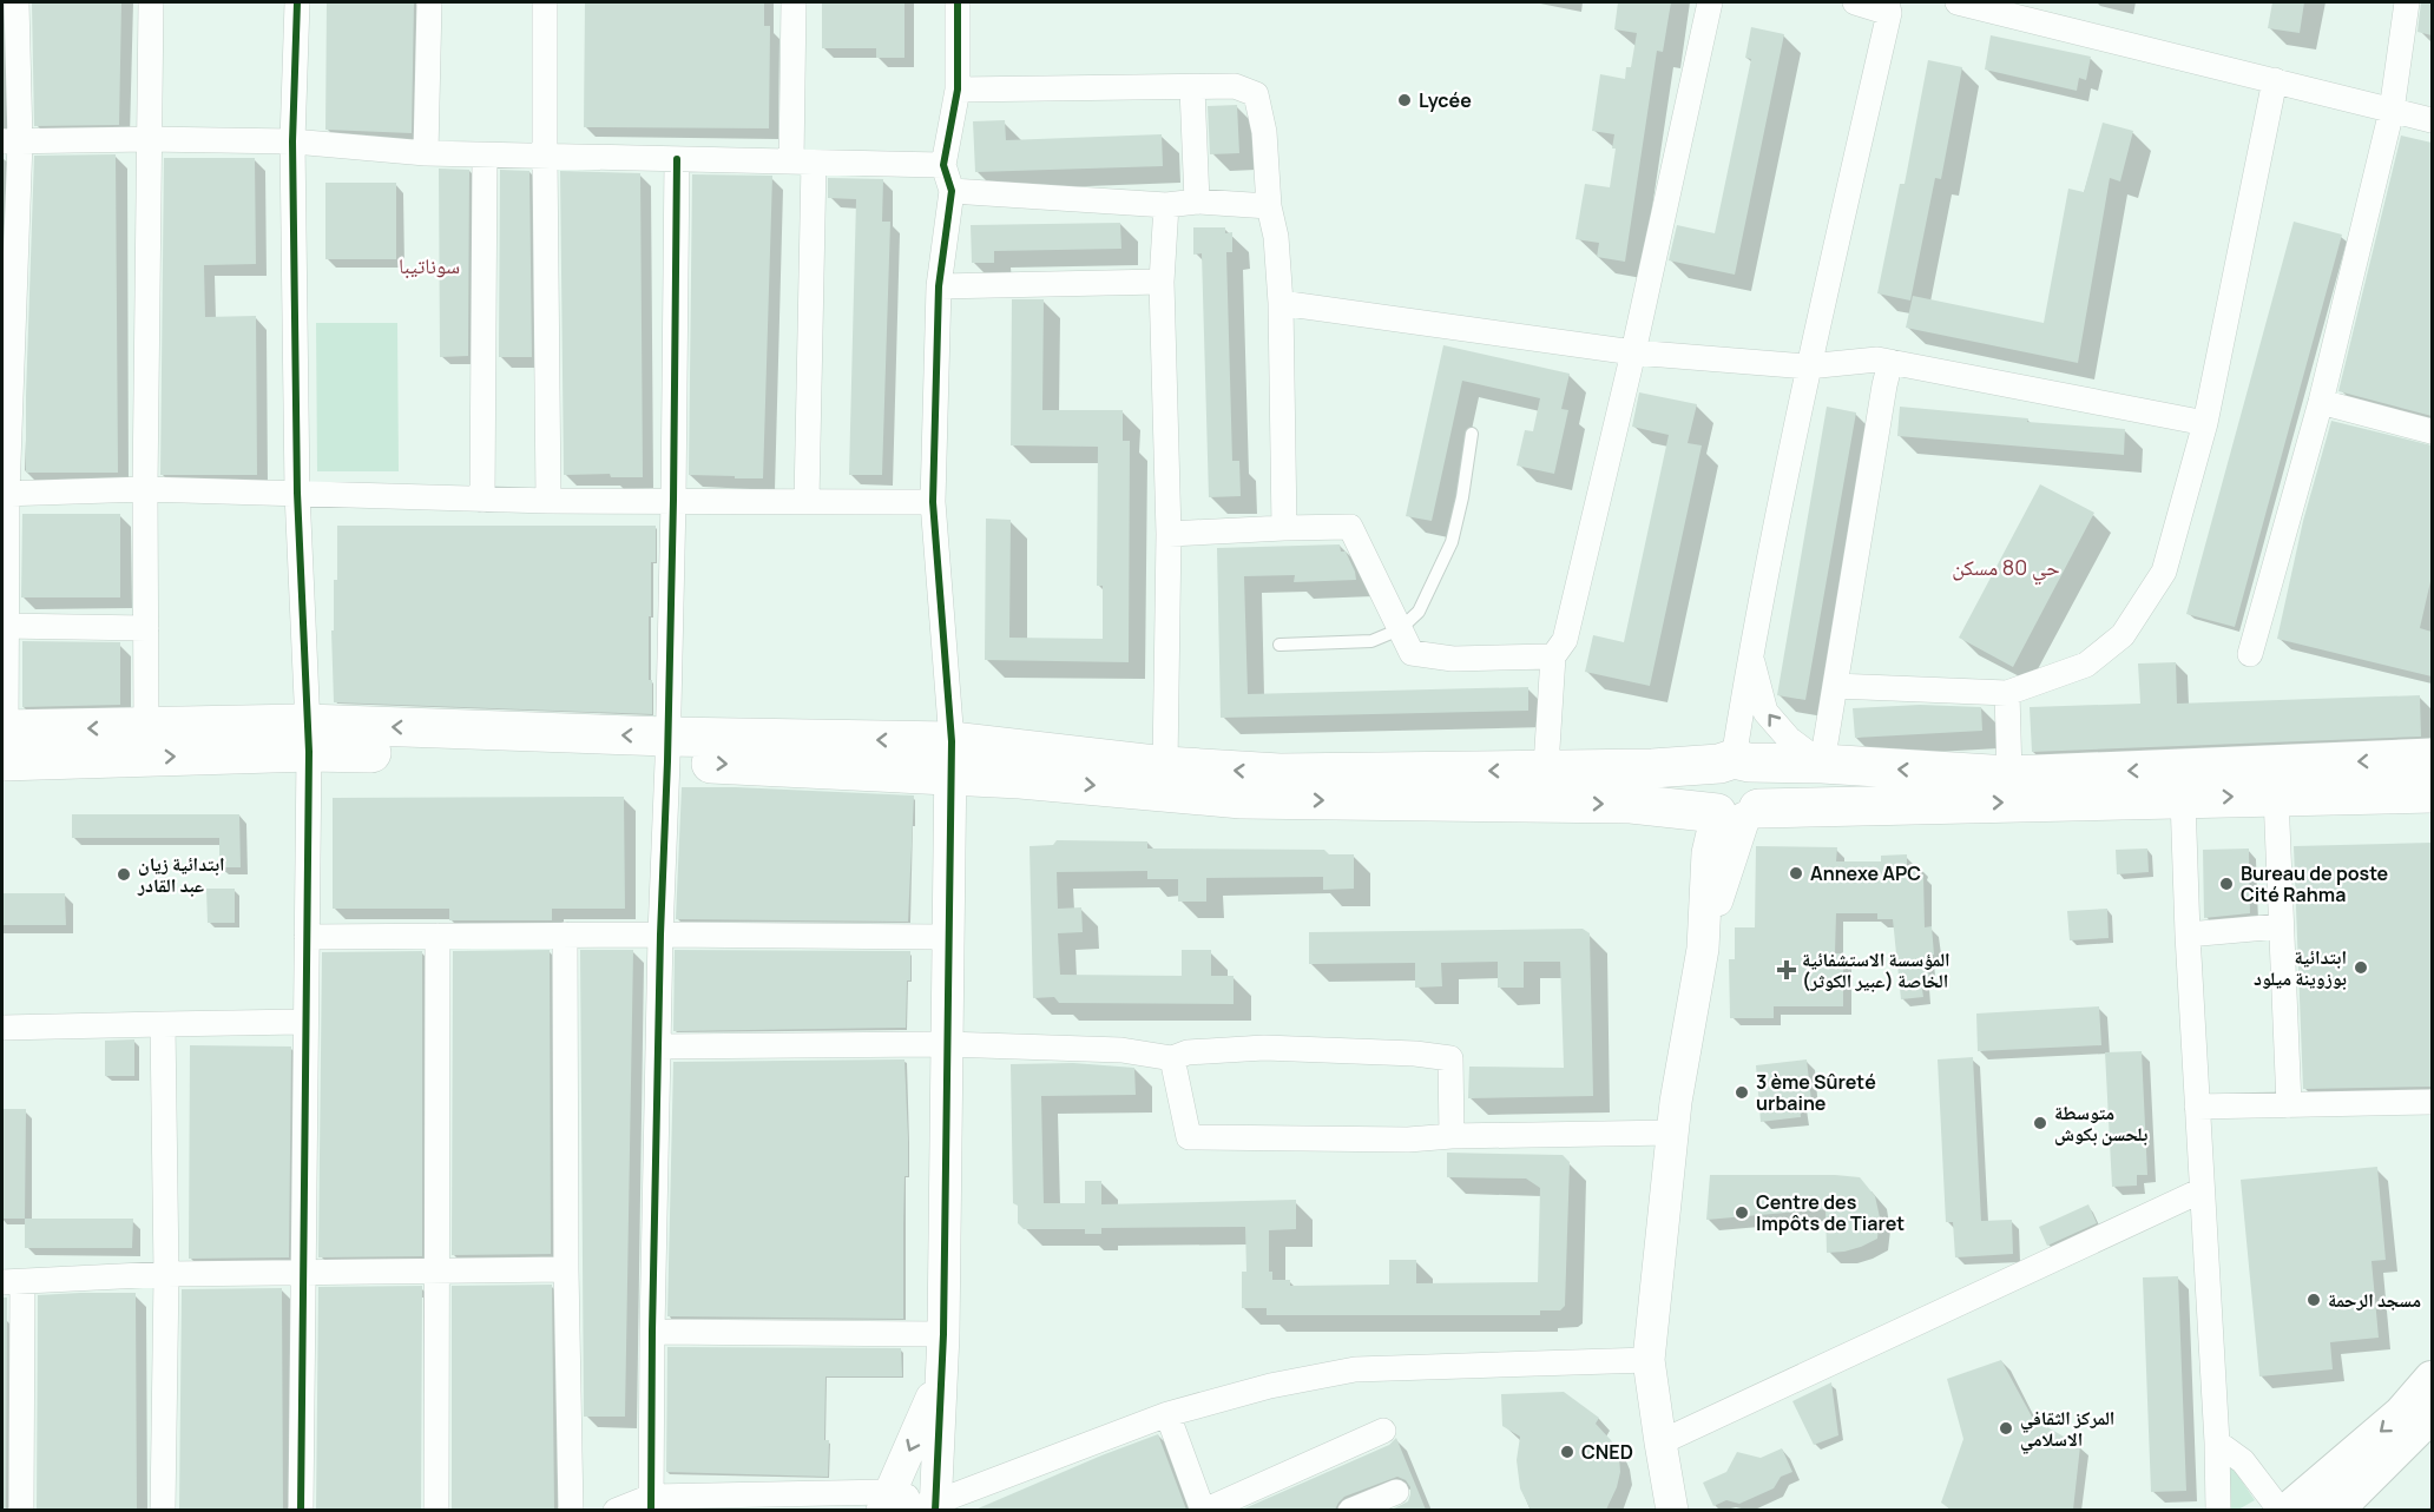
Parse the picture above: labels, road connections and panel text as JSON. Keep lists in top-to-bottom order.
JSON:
{
  "districts": ["سوناتيبا", "حي 80 مسكن"],
  "places": {
    "other": [
      "Lycée",
      "Annexe APC",
      "ابتدائية زيان عبد القادر",
      "Bureau de poste Cité Rahma",
      "ابتدائية بوزوينة ميلود",
      "3 ème Sûreté urbaine",
      "متوسطة بلحسن بكوش",
      "Centre des Impôts de Tiaret",
      "مسجد الرحمة",
      "المركز الثقافي الاسلامي",
      "CNED"
    ],
    "health": ["المؤسسة الاستشفائية الخاصة (عبير الكوثر)"]
  }
}
